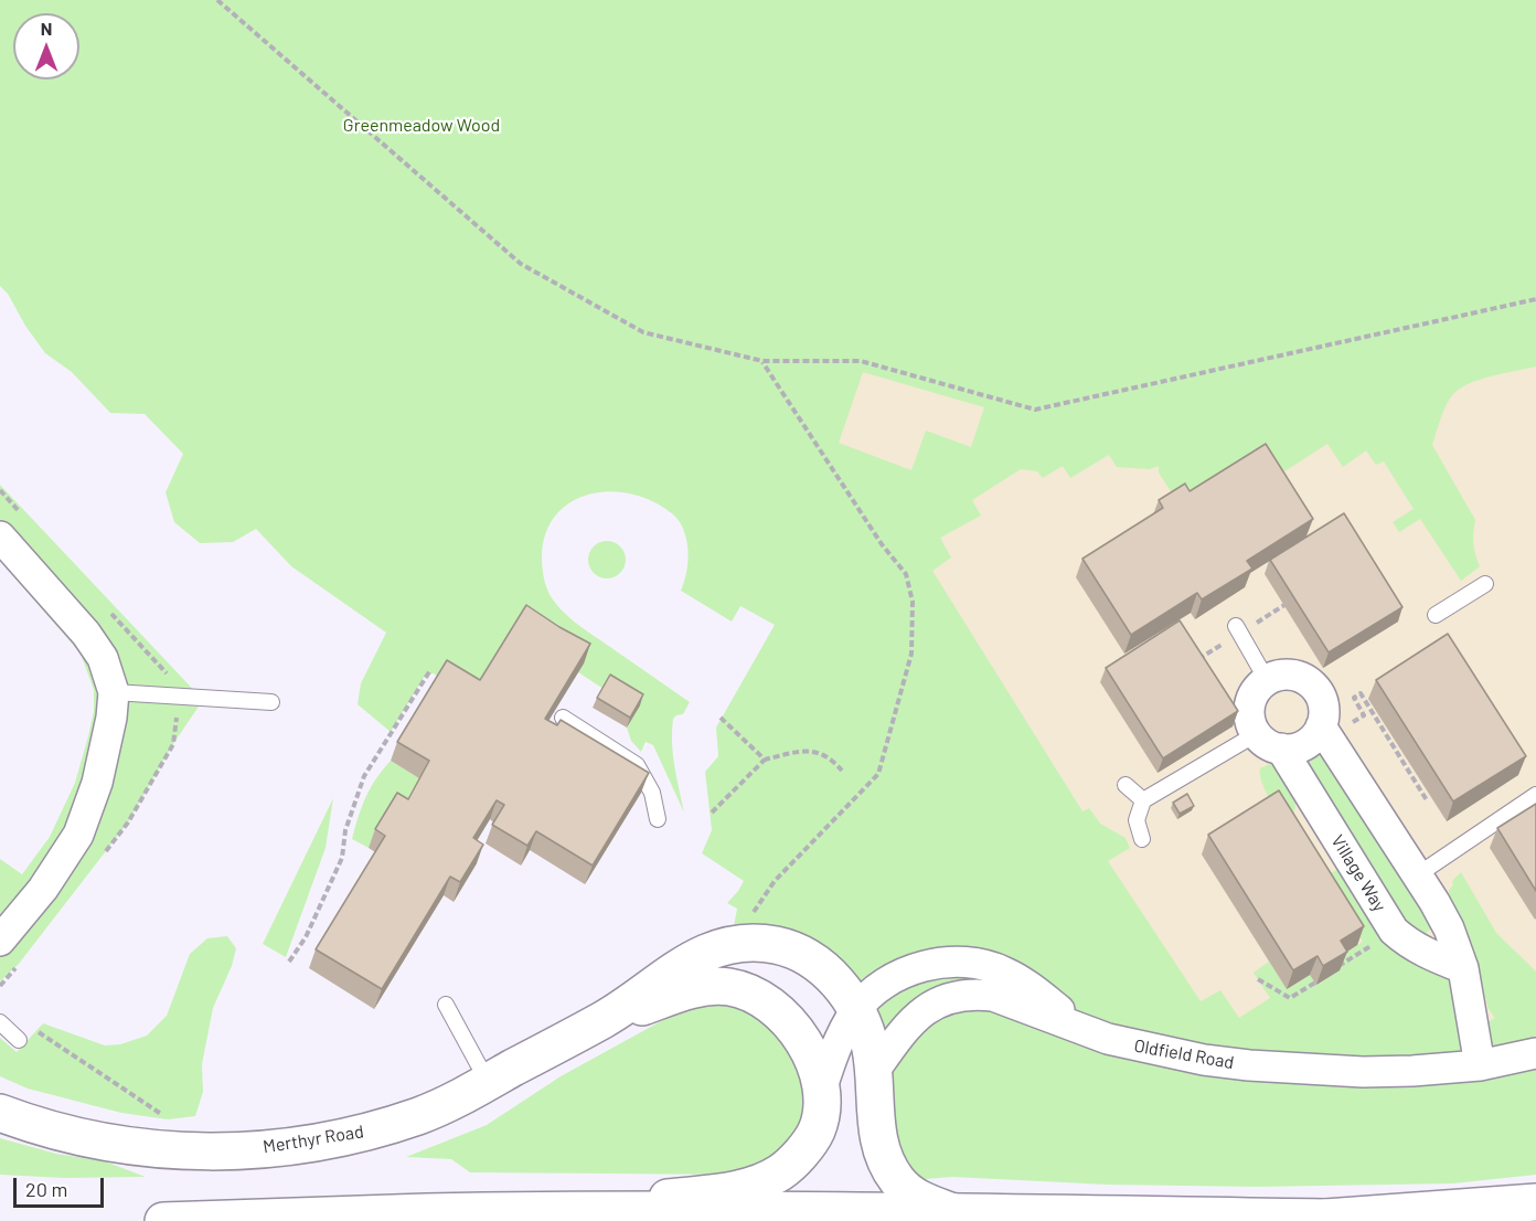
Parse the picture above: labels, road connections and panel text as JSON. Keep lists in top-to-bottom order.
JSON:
{
  "streets": {
    "main road": ["Merthyr Road"],
    "street": ["Village Way", "Oldfield Road"]
  },
  "crossings": [
    ["Oldfield Road", "Merthyr Road"]
  ],
  "parks": ["Greenmeadow Wood"],
  "scale_bar": "20 m",
  "north": "top"
}
